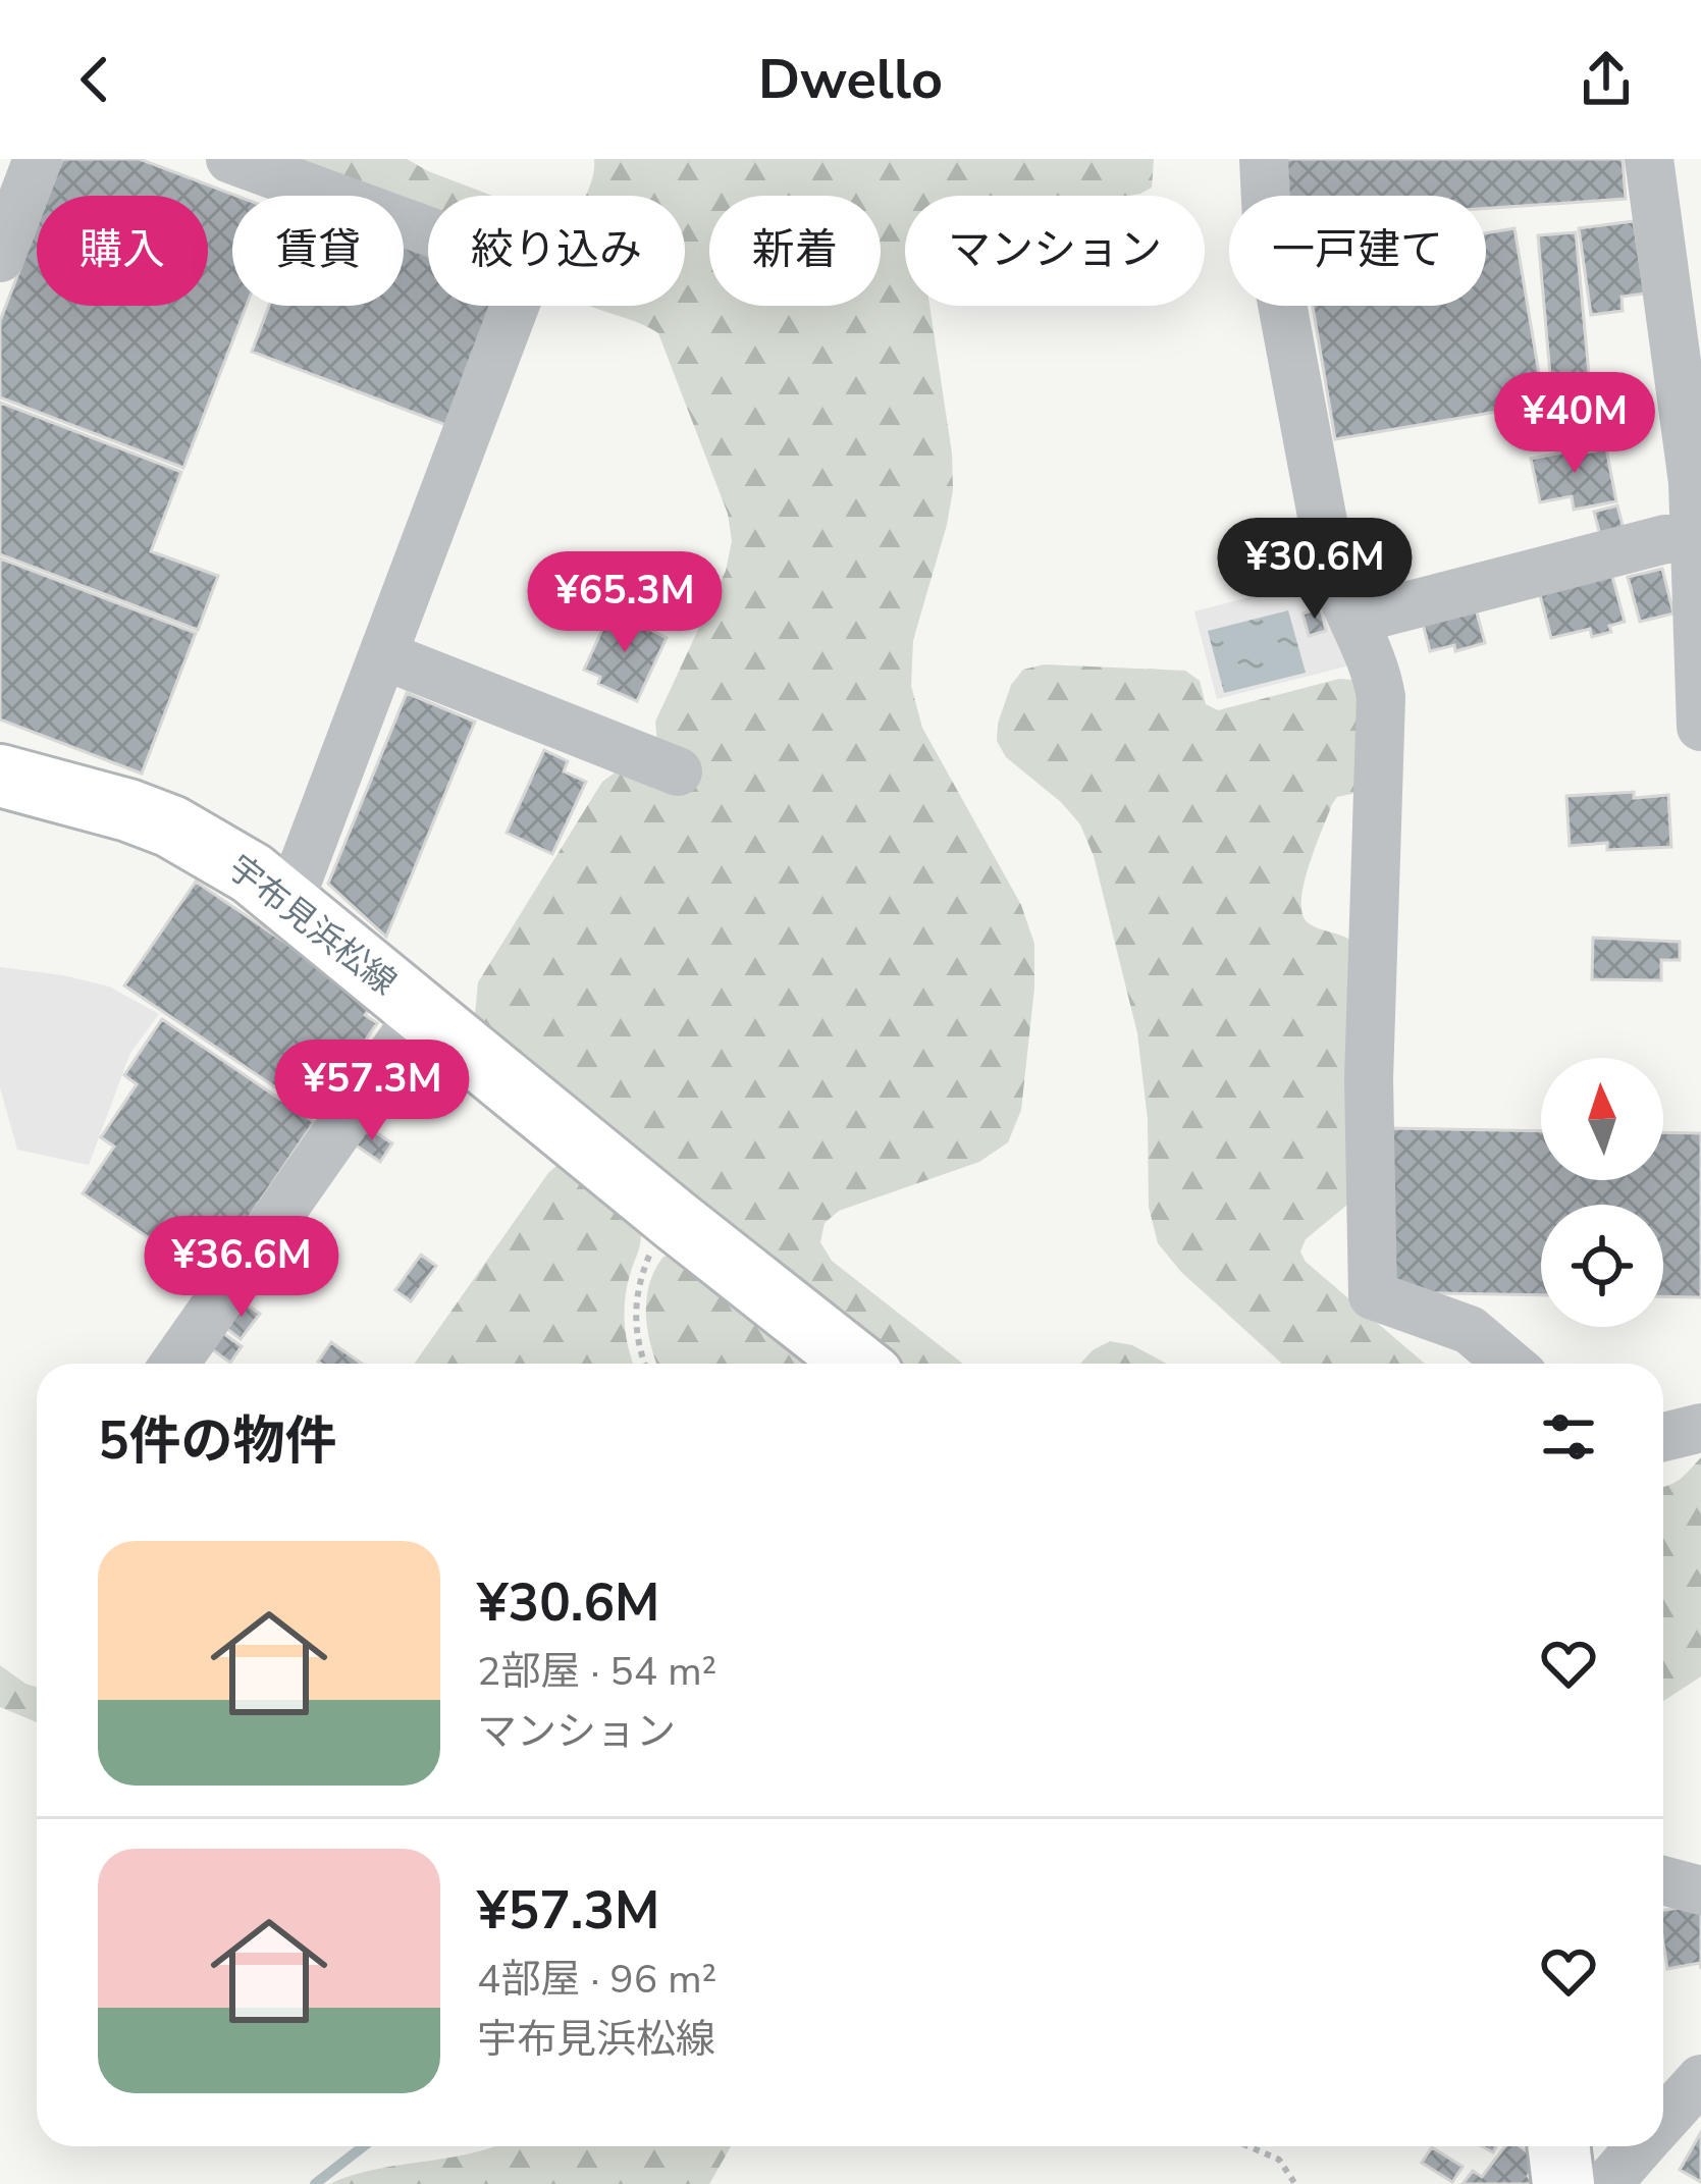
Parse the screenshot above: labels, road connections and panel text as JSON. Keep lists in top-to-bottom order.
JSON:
{
  "streets": {
    "main road": ["宇布見浜松線"]
  },
  "north": "top",
  "page": {
    "header": "Dwello",
    "chip": [
      "購入",
      "賃貸",
      "絞り込み",
      "新着",
      "マンション",
      "一戸建て"
    ],
    "price": [
      "¥40M",
      "¥30.6M",
      "¥65.3M",
      "¥57.3M",
      "¥36.6M"
    ],
    "heading": "5件の物件",
    "list": [
      {
        "name": "¥30.6M",
        "note": "2部屋 · 54 m² · マンション"
      },
      {
        "name": "¥57.3M",
        "note": "4部屋 · 96 m² · 宇布見浜松線"
      }
    ]
  }
}
